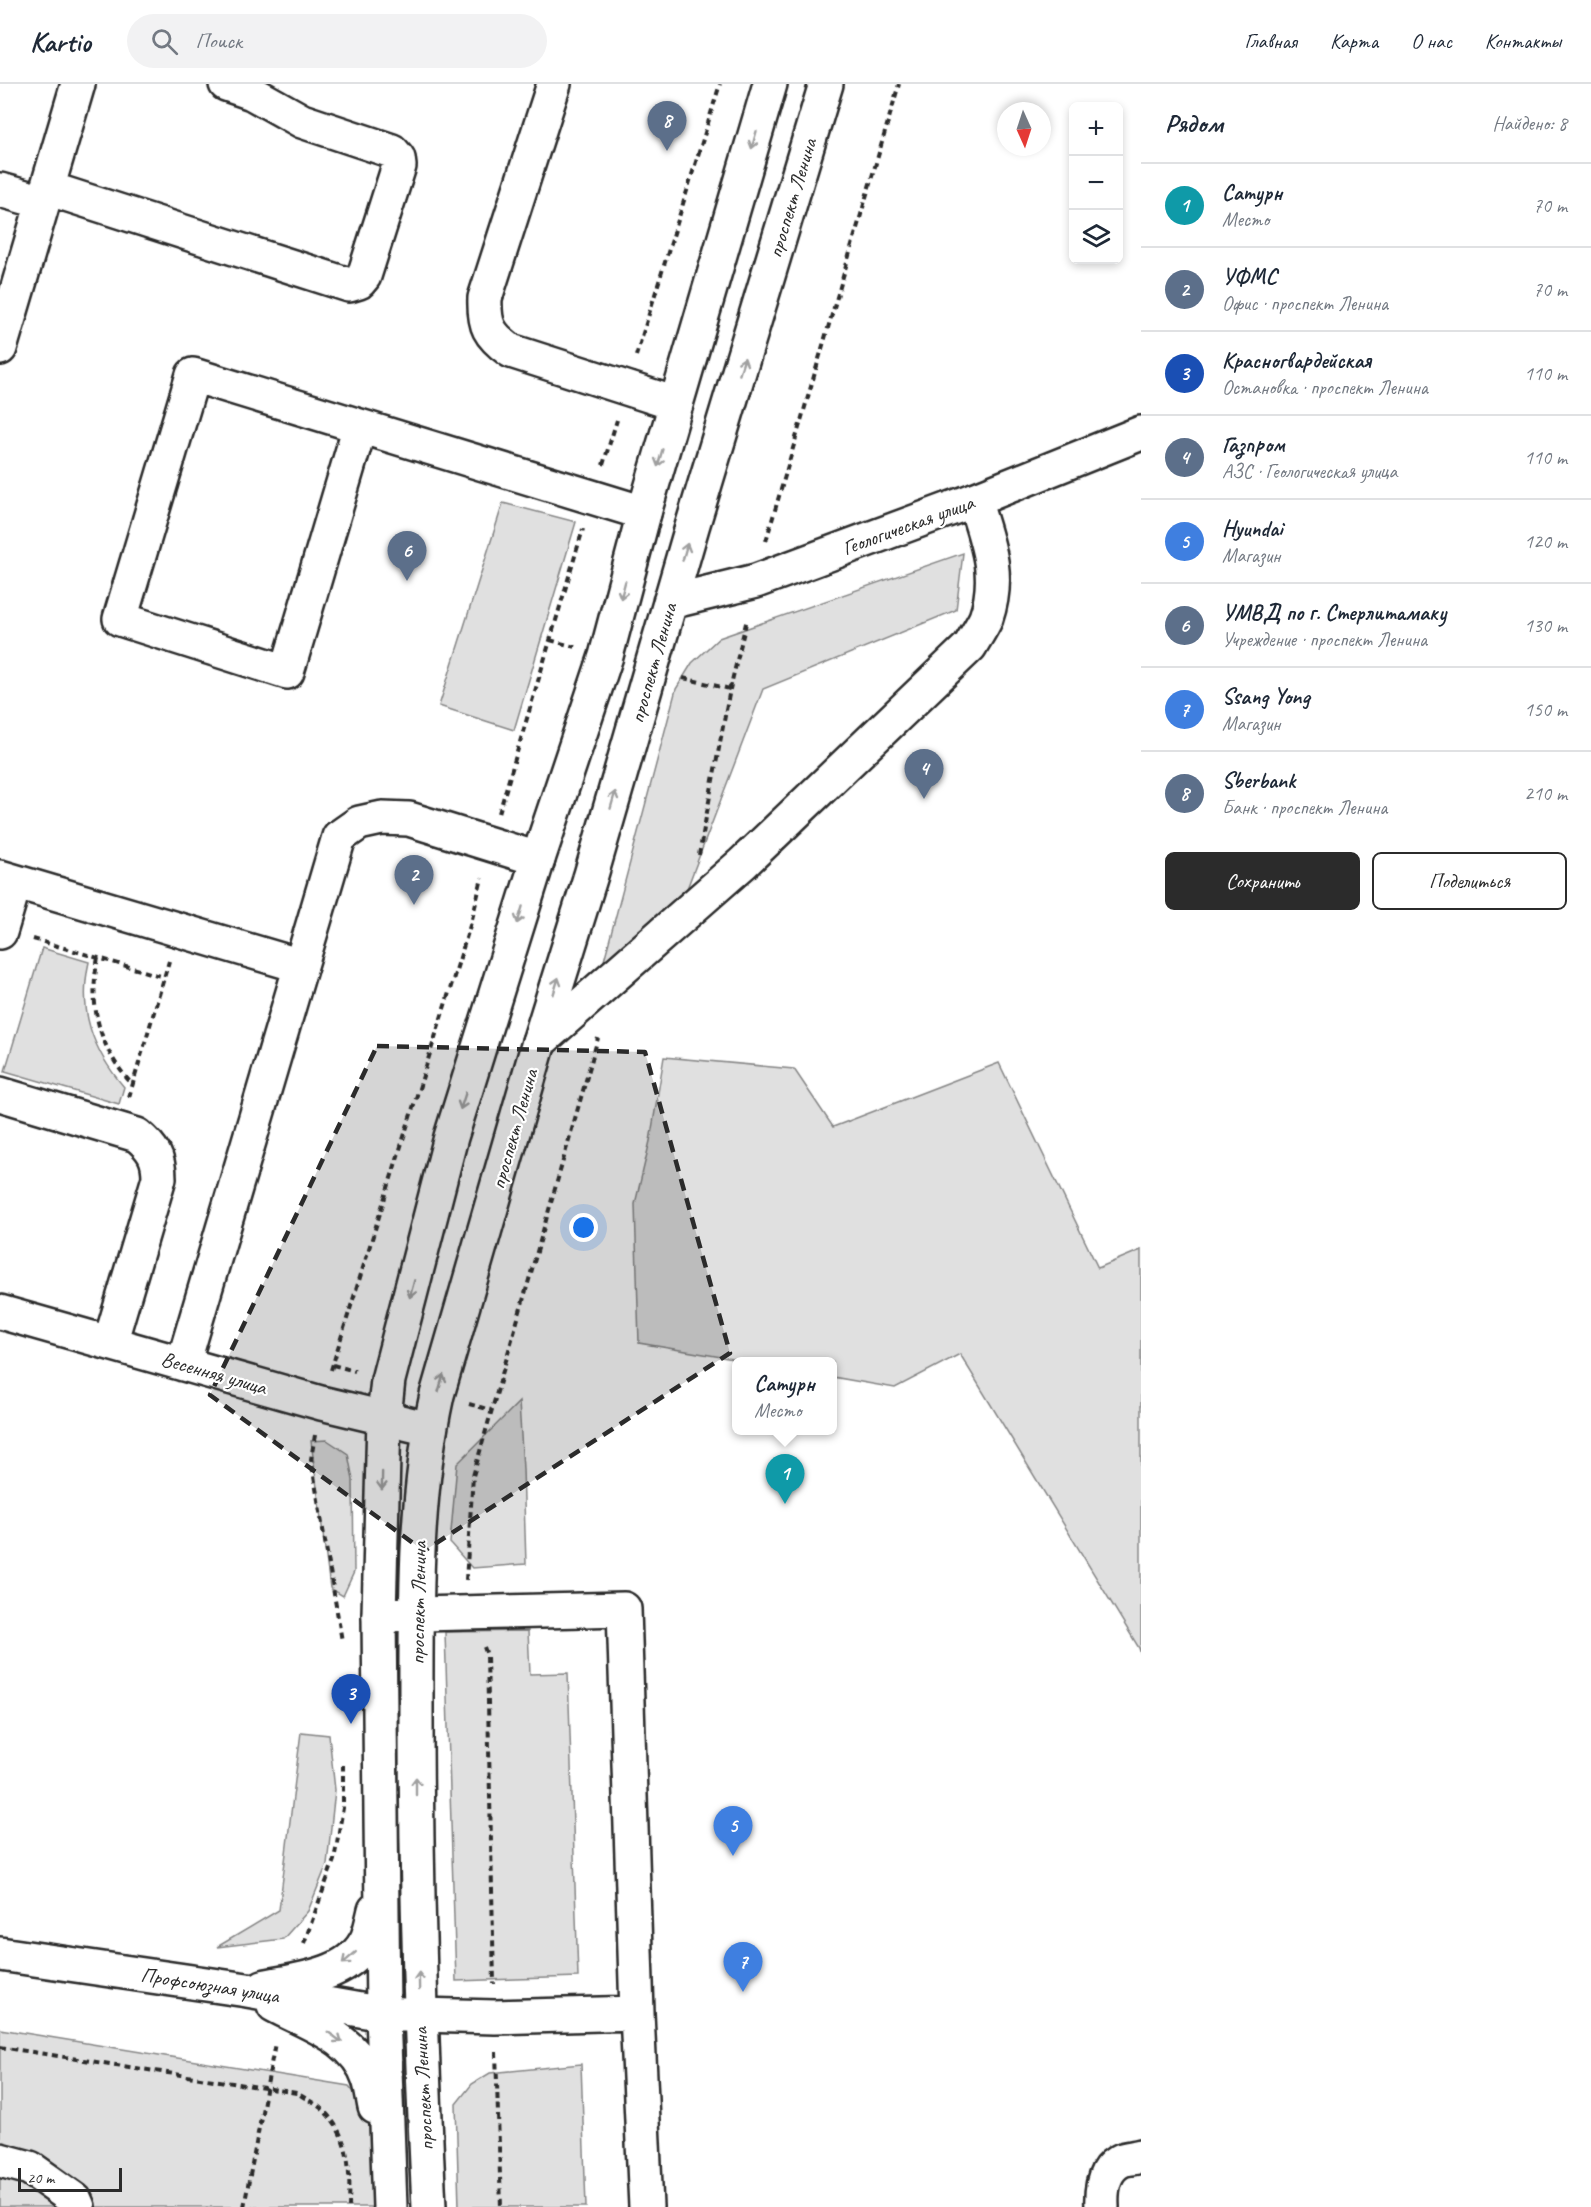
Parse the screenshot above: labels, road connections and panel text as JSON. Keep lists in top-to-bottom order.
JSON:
{
  "streets": {
    "main road": [
      "проспект Ленина",
      "Геологическая улица",
      "Весенняя улица",
      "Профсоюзная улица"
    ]
  },
  "crossings": [
    ["проспект Ленина", "Геологическая улица"],
    ["проспект Ленина", "Весенняя улица"],
    ["проспект Ленина", "Профсоюзная улица"]
  ],
  "scale_bar": "20 m",
  "north": "bottom",
  "page": {
    "header": "Kartio",
    "search": "Поиск",
    "nav": [
      "Главная",
      "Карта",
      "О нас",
      "Контакты"
    ],
    "heading": ["Рядом", "Найдено: 8"],
    "pins": [
      "8",
      "6",
      "4",
      "2",
      "1",
      "3",
      "5",
      "7"
    ],
    "map_buttons": ["+", "−"],
    "list": [
      {
        "mark": "1",
        "name": "Сатурн",
        "note": "Место",
        "value": "70 m"
      },
      {
        "mark": "2",
        "name": "УФМС",
        "note": "Офис · проспект Ленина",
        "value": "70 m"
      },
      {
        "mark": "3",
        "name": "Красногвардейская",
        "note": "Остановка · проспект Ленина",
        "value": "110 m"
      },
      {
        "mark": "4",
        "name": "Газпром",
        "note": "АЗС · Геологическая улица",
        "value": "110 m"
      },
      {
        "mark": "5",
        "name": "Hyundai",
        "note": "Магазин",
        "value": "120 m"
      },
      {
        "mark": "6",
        "name": "УМВД по г. Стерлитамаку",
        "note": "Учреждение · проспект Ленина",
        "value": "130 m"
      },
      {
        "mark": "7",
        "name": "Ssang Yong",
        "note": "Магазин",
        "value": "150 m"
      },
      {
        "mark": "8",
        "name": "Sberbank",
        "note": "Банк · проспект Ленина",
        "value": "210 m"
      }
    ],
    "buttons": ["Сохранить", "Поделиться"],
    "popup": ["Сатурн", "Место"],
    "scale": "20 m"
  }
}
